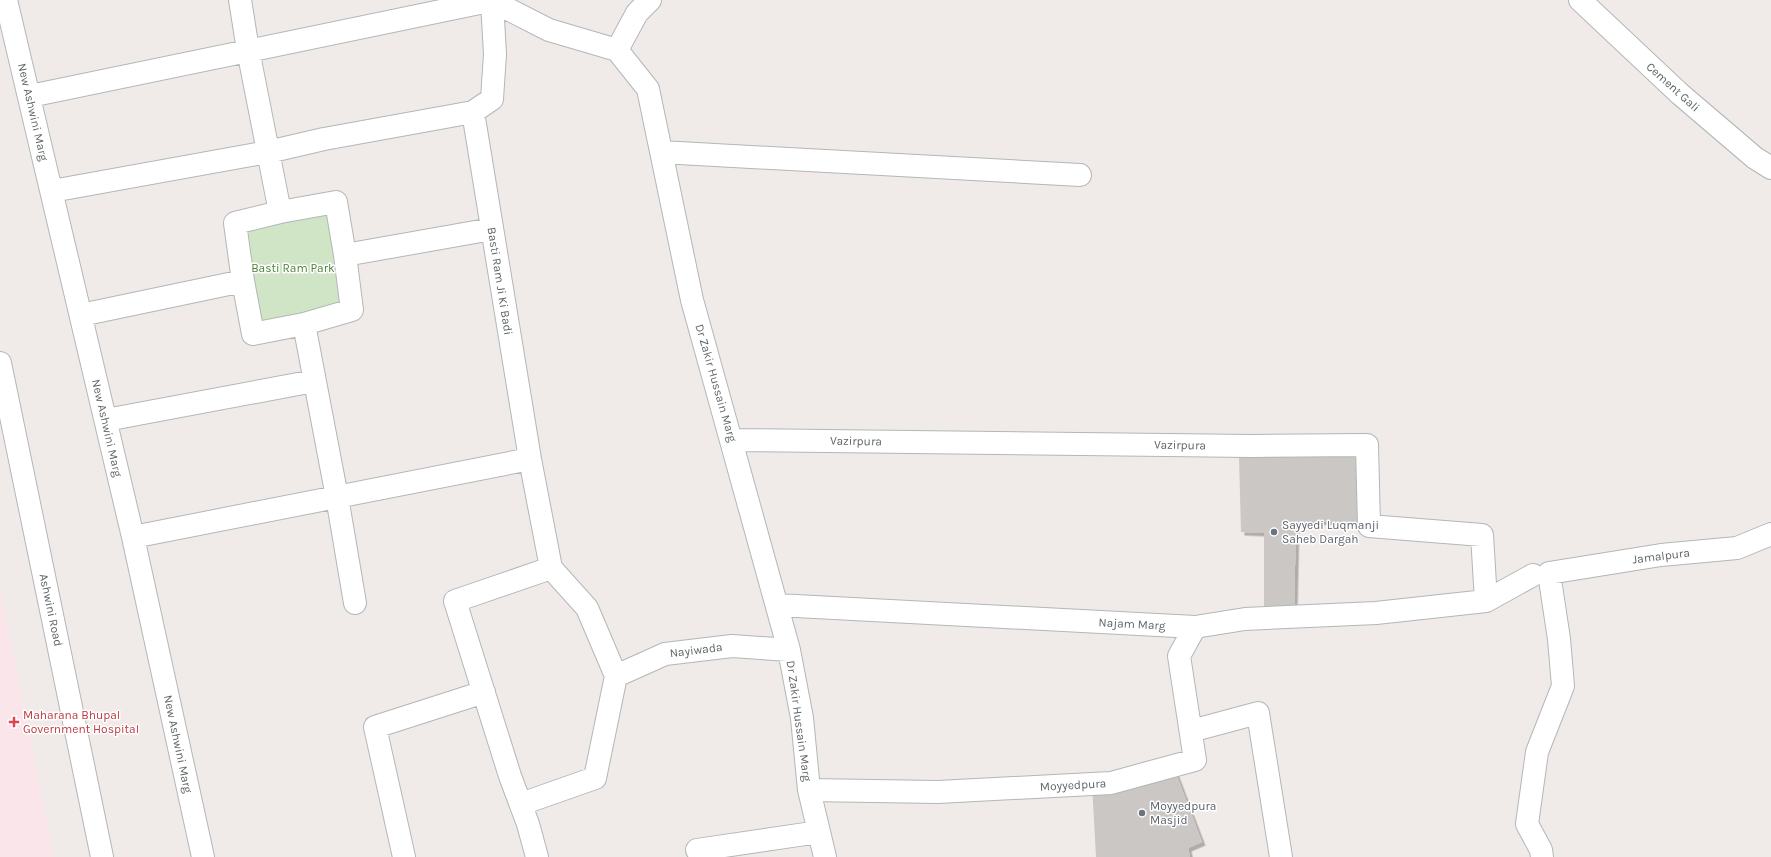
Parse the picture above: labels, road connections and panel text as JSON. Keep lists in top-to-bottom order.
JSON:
{
  "streets": {
    "street": [
      "Cement Gali",
      "New Ashwini Marg",
      "Basti Ram Ji Ki Badi",
      "Dr Zakir Hussain Marg",
      "Vazirpura",
      "Jamalpura",
      "Ashwini Road",
      "Najam Marg",
      "Nayiwada",
      "Moyyedpura"
    ]
  },
  "crossings": [
    ["Dr Zakir Hussain Marg", "Vazirpura"],
    ["Dr Zakir Hussain Marg", "Najam Marg"],
    ["Dr Zakir Hussain Marg", "Nayiwada"],
    ["Dr Zakir Hussain Marg", "Moyyedpura"],
    ["Vazirpura", "Jamalpura"],
    ["Vazirpura", "Najam Marg"],
    ["Jamalpura", "Najam Marg"],
    ["Najam Marg", "Moyyedpura"]
  ],
  "parks": ["Basti Ram Park"],
  "places": {
    "other": ["Sayyedi Luqmanji Saheb Dargah", "Moyyedpura Masjid"],
    "health": ["Maharana Bhupal Government Hospital"]
  }
}
